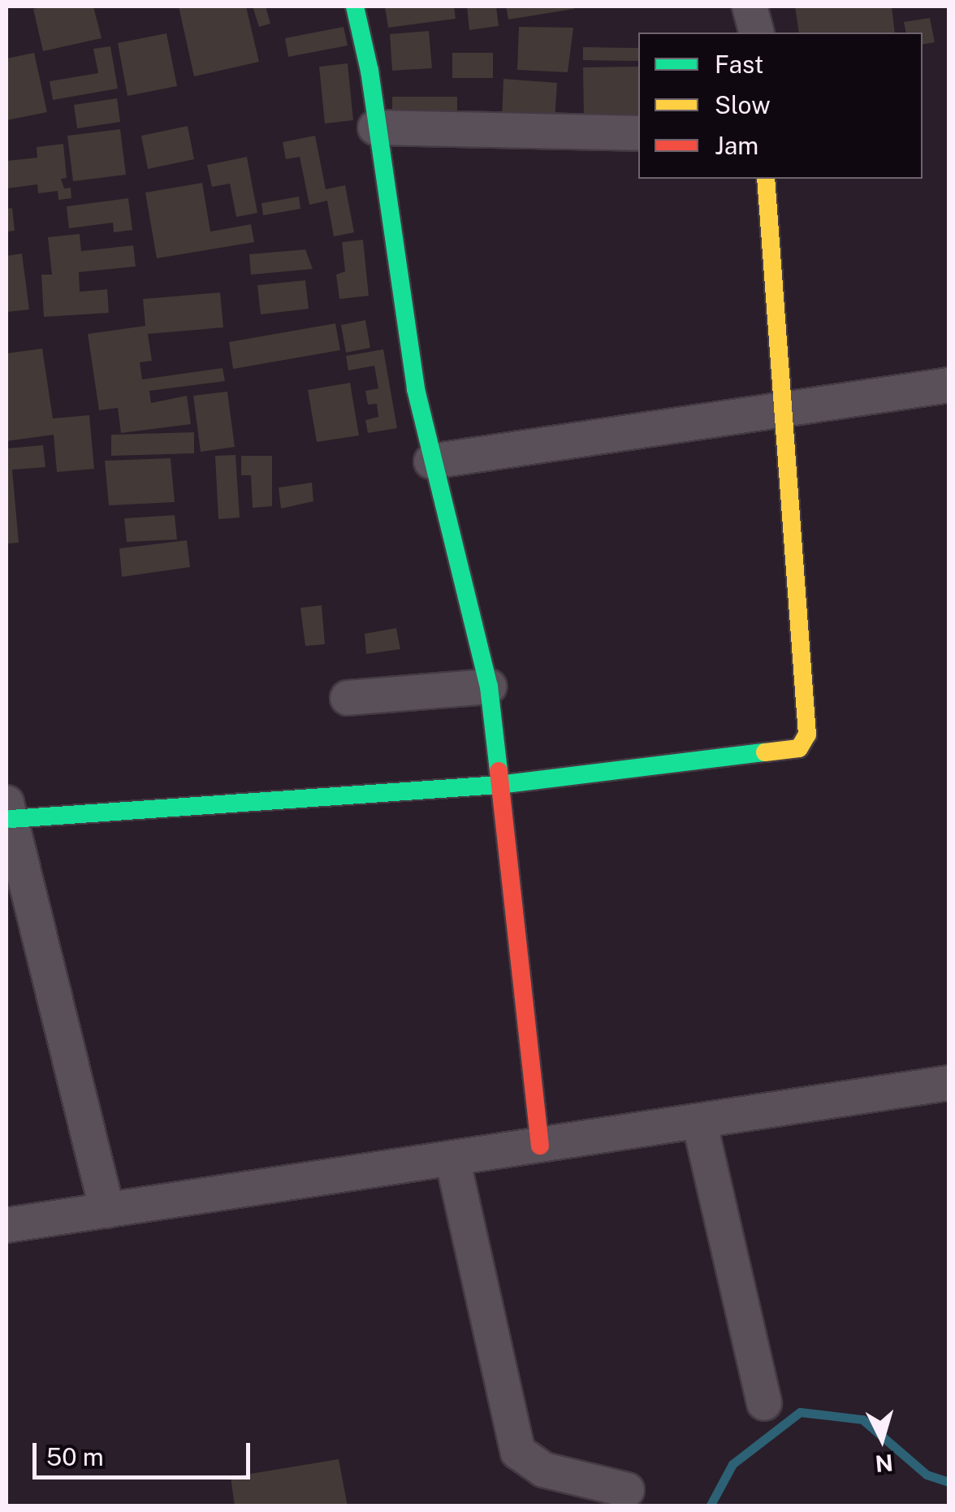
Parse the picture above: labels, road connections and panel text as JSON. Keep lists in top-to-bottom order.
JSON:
{
  "legend": ["Fast", "Slow", "Jam"],
  "scale_bar": "50 m",
  "north": "bottom"
}
